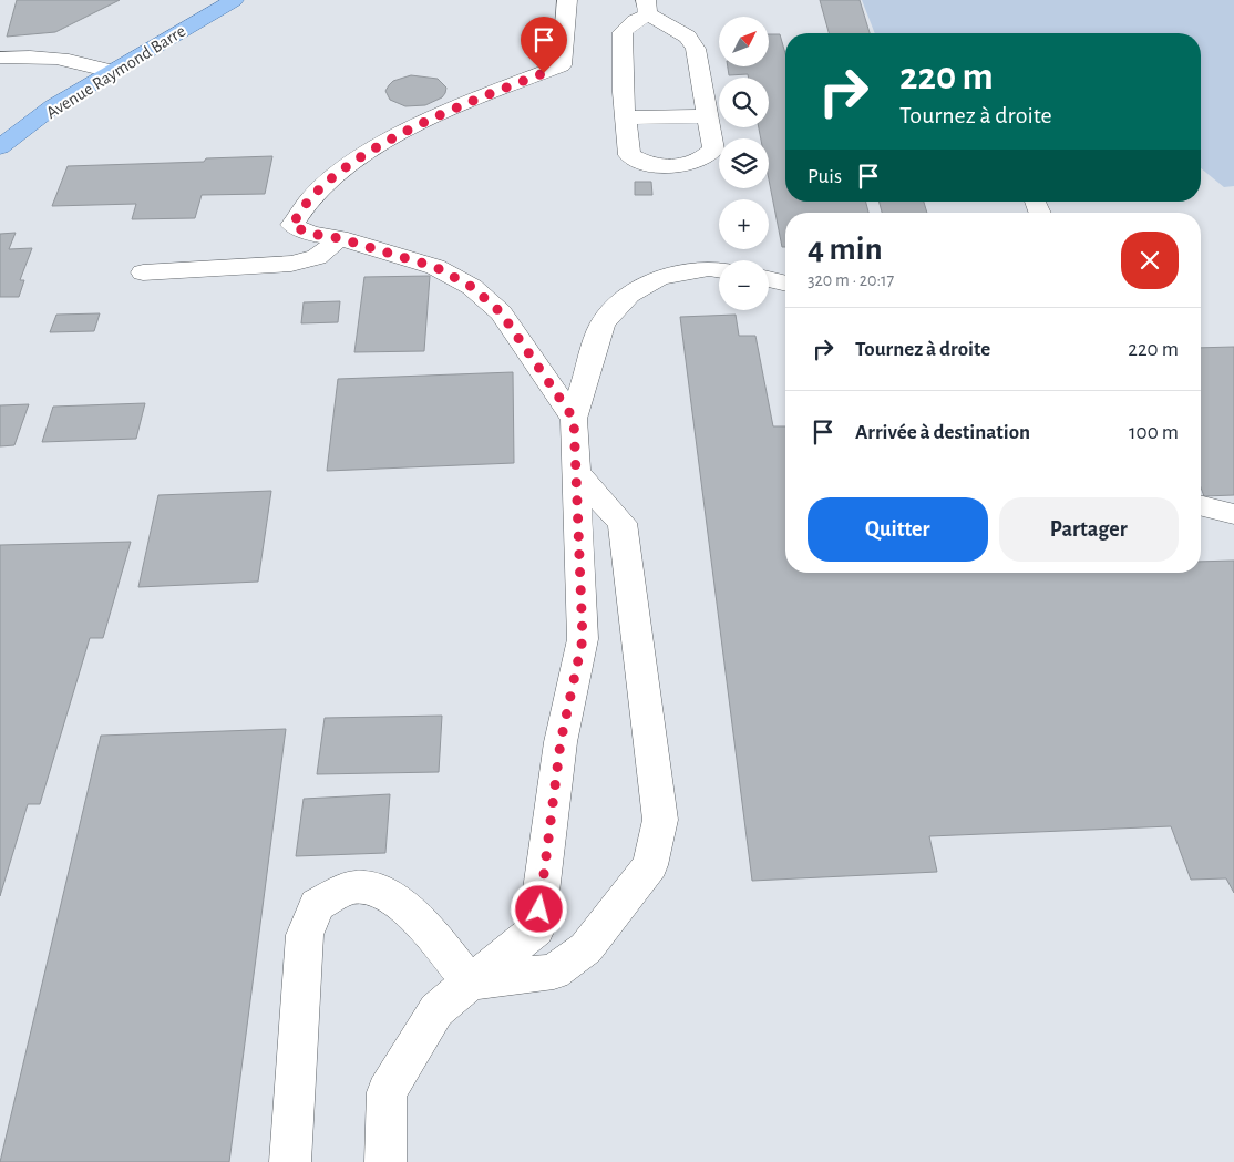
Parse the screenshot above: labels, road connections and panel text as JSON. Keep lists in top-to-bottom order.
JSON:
{
  "streets": {
    "main road": ["Avenue Raymond Barre"]
  },
  "north": "top right",
  "page": {
    "map_buttons": ["+", "−"],
    "turn": ["220 m", "Tournez à droite"],
    "then": "Puis",
    "heading": ["4 min", "320 m · 20:17"],
    "list": [
      {
        "name": "Tournez à droite",
        "value": "220 m"
      },
      {
        "name": "Arrivée à destination",
        "value": "100 m"
      }
    ],
    "buttons": ["Quitter", "Partager"]
  }
}
